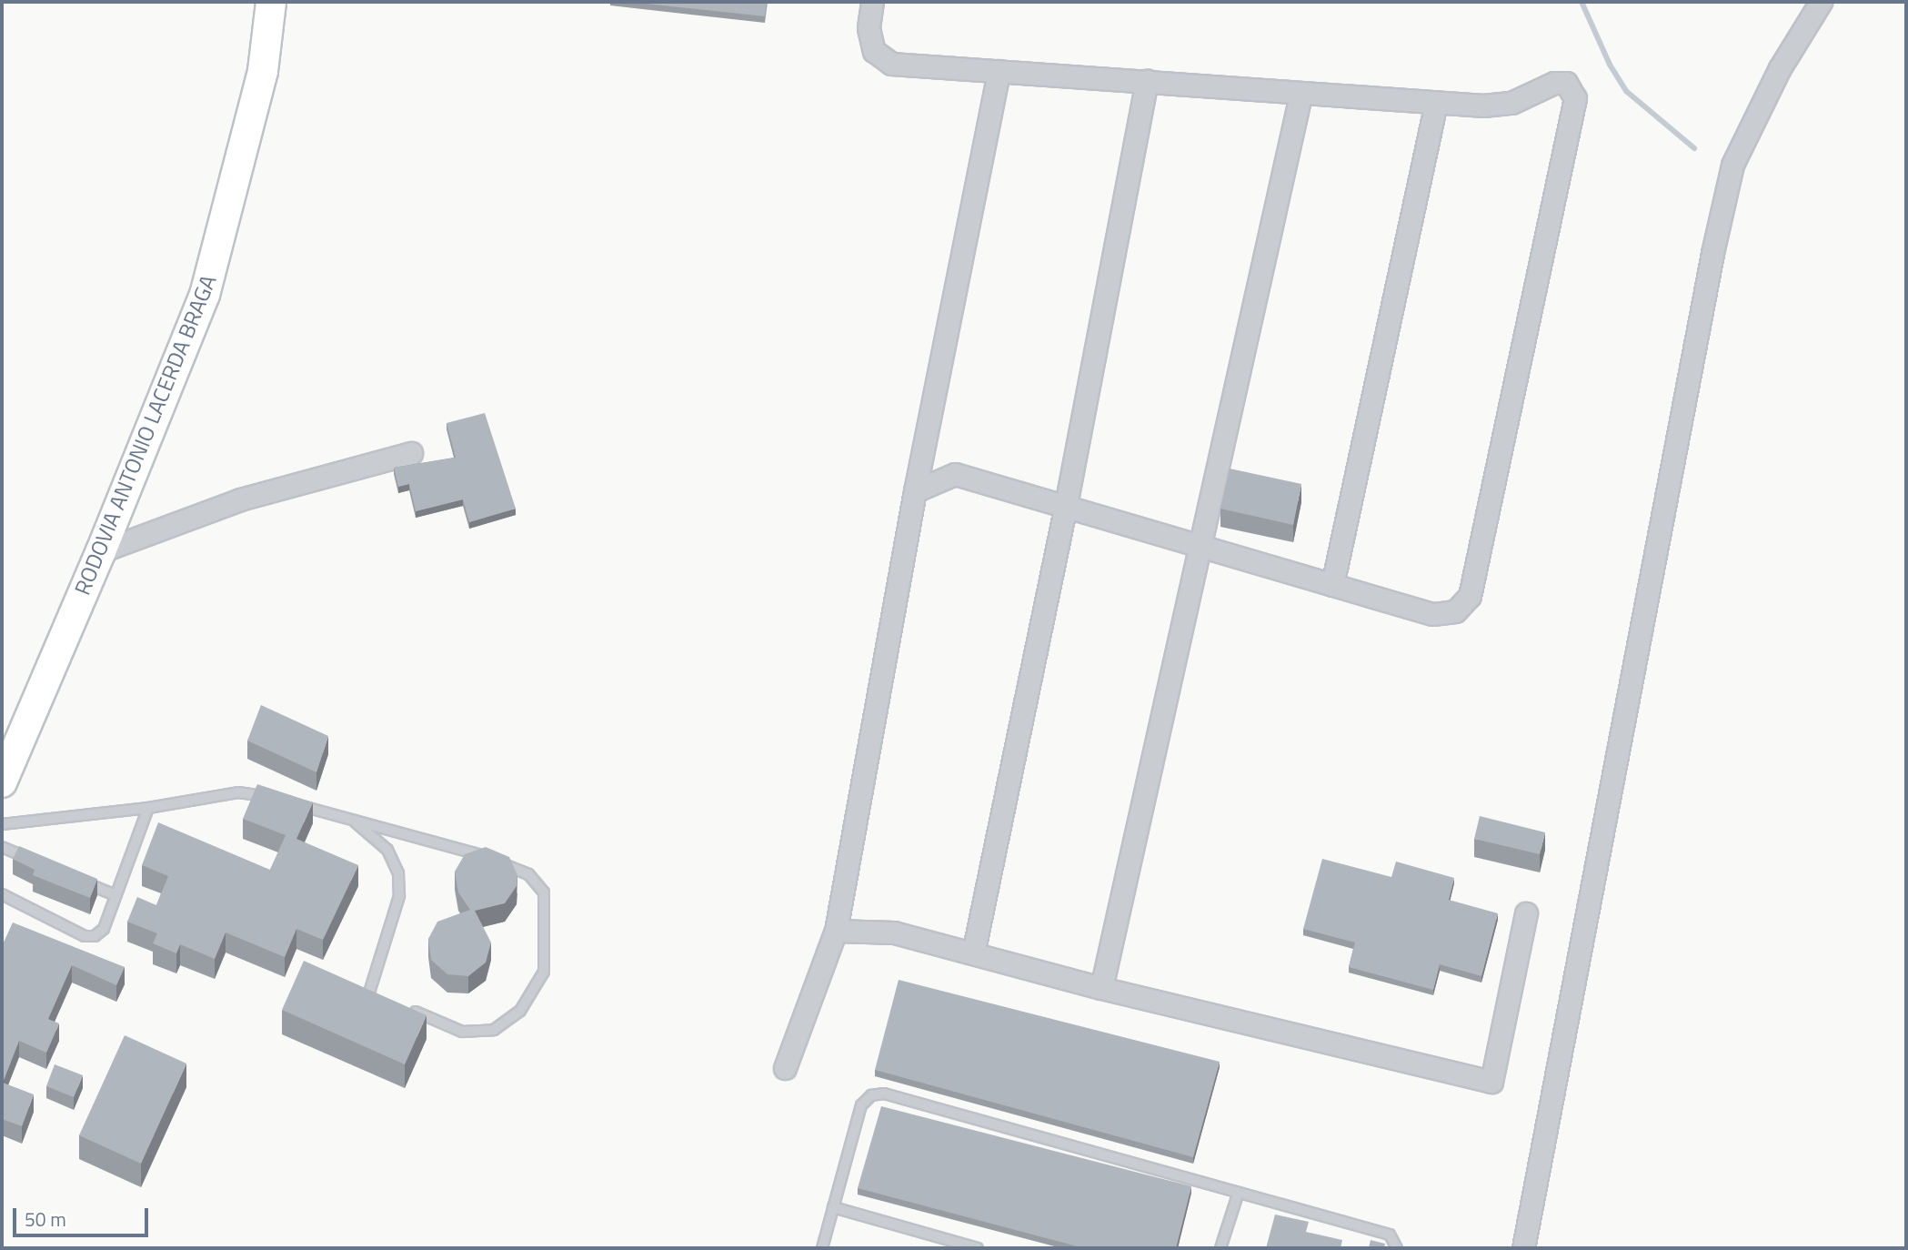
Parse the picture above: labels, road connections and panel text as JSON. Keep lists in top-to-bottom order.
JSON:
{
  "streets": {
    "main road": ["RODOVIA ANTONIO LACERDA BRAGA"]
  },
  "scale_bar": "50 m"
}
